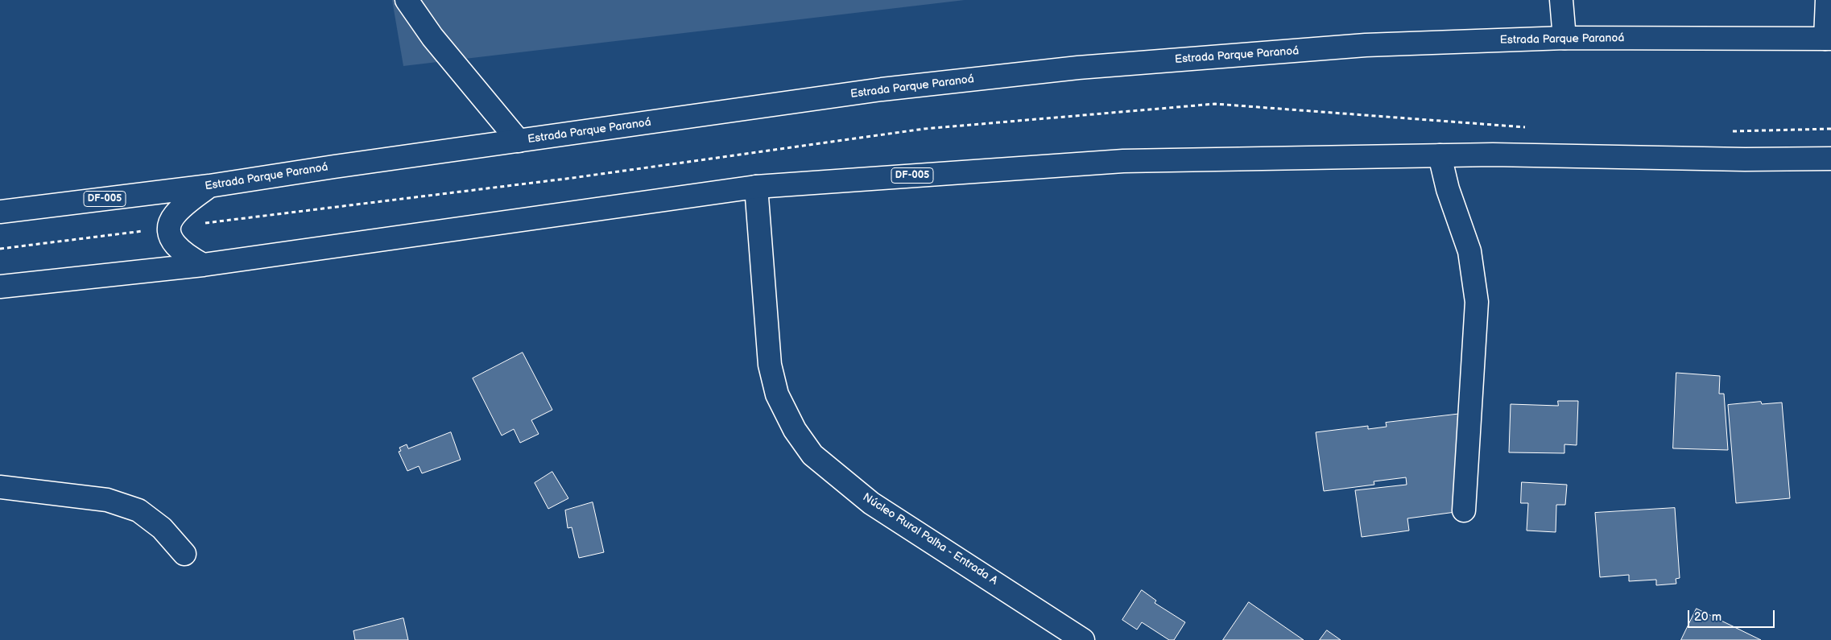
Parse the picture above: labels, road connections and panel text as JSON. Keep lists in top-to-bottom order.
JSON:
{
  "streets": {
    "main road": ["Estrada Parque Paranoá", "DF-005", "Núcleo Rural Palha - Entrada A"]
  },
  "crossings": [
    ["DF-005", "Núcleo Rural Palha - Entrada A"]
  ],
  "scale_bar": "20 m"
}
